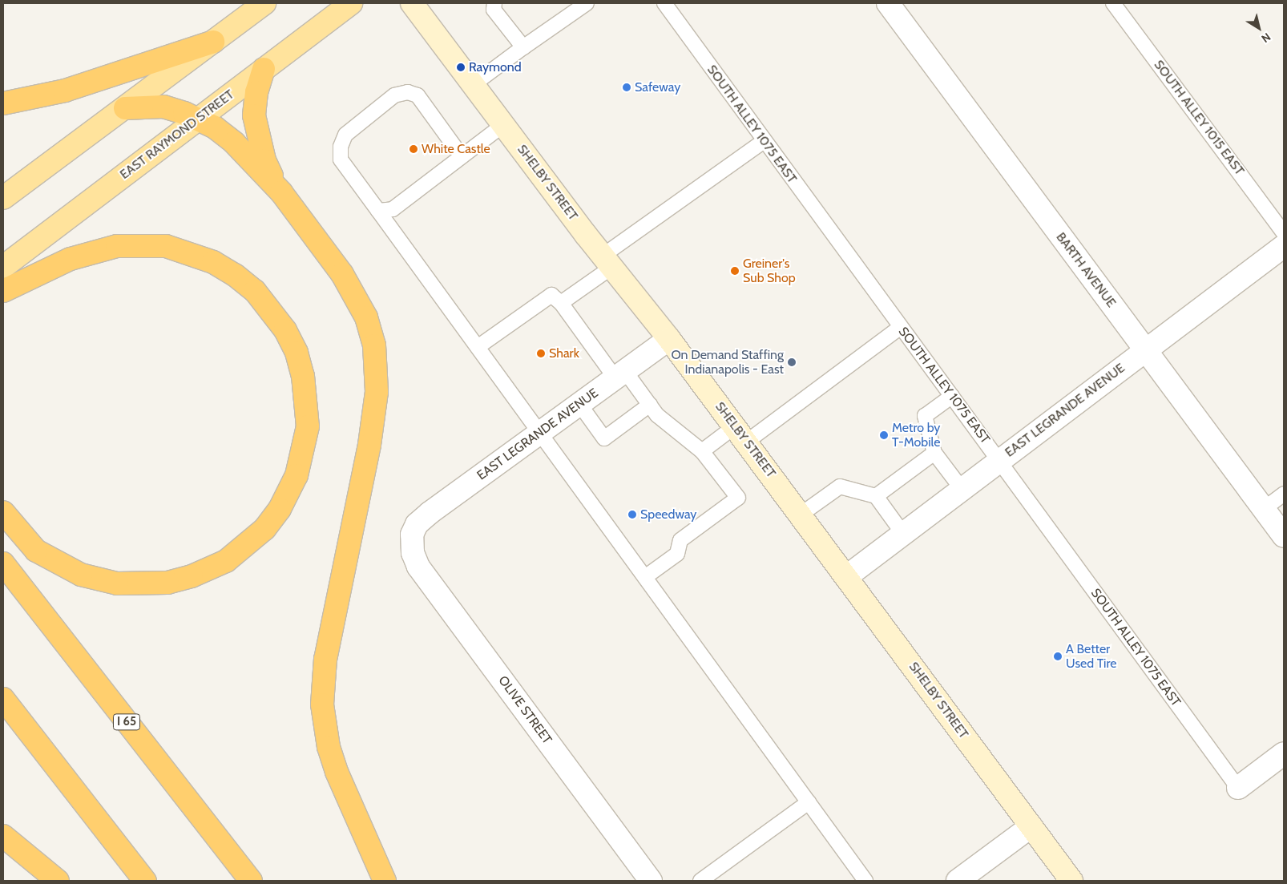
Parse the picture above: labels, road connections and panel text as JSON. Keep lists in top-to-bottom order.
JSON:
{
  "streets": {
    "highway": ["I 65"],
    "main road": ["EAST RAYMOND STREET", "SHELBY STREET"],
    "street": ["BARTH AVENUE", "EAST LEGRANDE AVENUE", "OLIVE STREET"],
    "lane": ["SOUTH ALLEY 1015 EAST", "SOUTH ALLEY 1075 EAST"]
  },
  "crossings": [
    ["SOUTH ALLEY 1075 EAST", "EAST LEGRANDE AVENUE"],
    ["SHELBY STREET", "EAST LEGRANDE AVENUE"],
    ["BARTH AVENUE", "EAST LEGRANDE AVENUE"],
    ["EAST LEGRANDE AVENUE", "OLIVE STREET"]
  ],
  "places": [
    "Raymond",
    "Safeway",
    "White Castle",
    "Greiner's Sub Shop",
    "Shark",
    "On Demand Staffing Indianapolis - East",
    "Metro by T-Mobile",
    "Speedway",
    "A Better Used Tire"
  ],
  "north": "bottom right"
}
